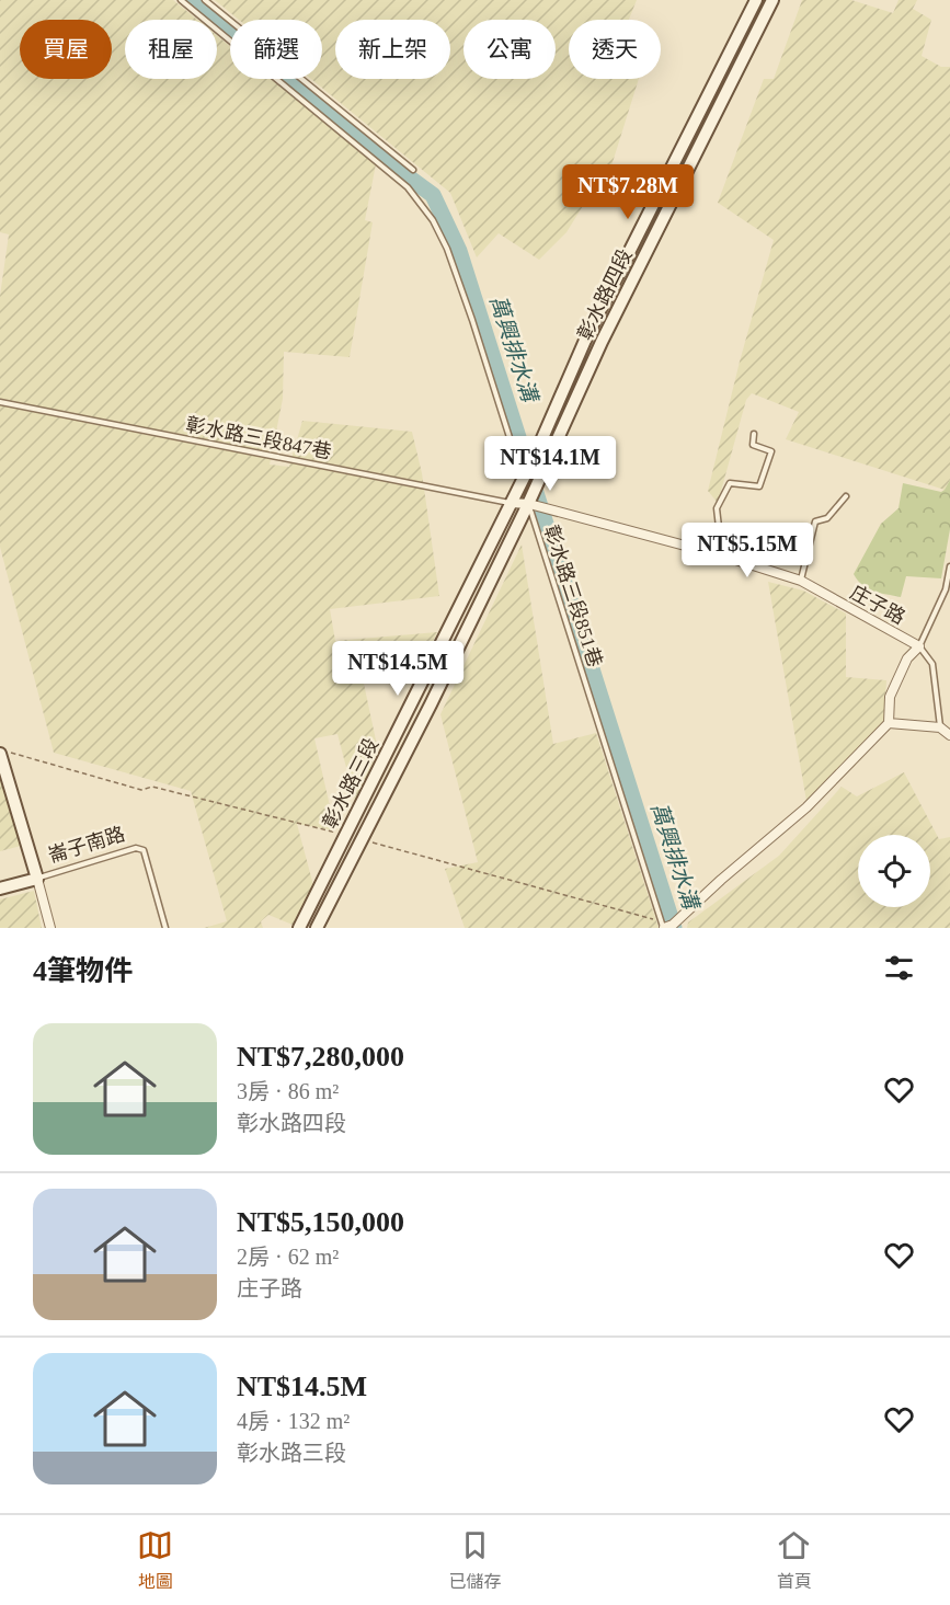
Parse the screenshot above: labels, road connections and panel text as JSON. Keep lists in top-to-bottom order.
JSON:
{
  "streets": {
    "street": [
      "彰水路四段",
      "庄子路",
      "彰水路三段",
      "崙子南路"
    ],
    "lane": ["彰水路三段847巷", "彰水路三段851巷"]
  },
  "crossings": [
    ["彰水路四段", "彰水路三段851巷"],
    ["彰水路四段", "庄子路"],
    ["彰水路四段", "彰水路三段"],
    ["彰水路三段847巷", "庄子路"],
    ["彰水路三段847巷", "彰水路三段"],
    ["彰水路三段851巷", "庄子路"],
    ["彰水路三段851巷", "彰水路三段"],
    ["庄子路", "彰水路三段"]
  ],
  "water": ["萬興排水溝"],
  "page": {
    "chip": [
      "買屋",
      "租屋",
      "篩選",
      "新上架",
      "公寓",
      "透天"
    ],
    "price": [
      "NT$7.28M",
      "NT$14.1M",
      "NT$5.15M",
      "NT$14.5M"
    ],
    "heading": "4筆物件",
    "list": [
      {
        "name": "NT$7,280,000",
        "note": "3房 · 86 m² · 彰水路四段"
      },
      {
        "name": "NT$5,150,000",
        "note": "2房 · 62 m² · 庄子路"
      },
      {
        "name": "NT$14.5M",
        "note": "4房 · 132 m² · 彰水路三段"
      }
    ],
    "tabs": ["地圖", "已儲存", "首頁"]
  }
}
